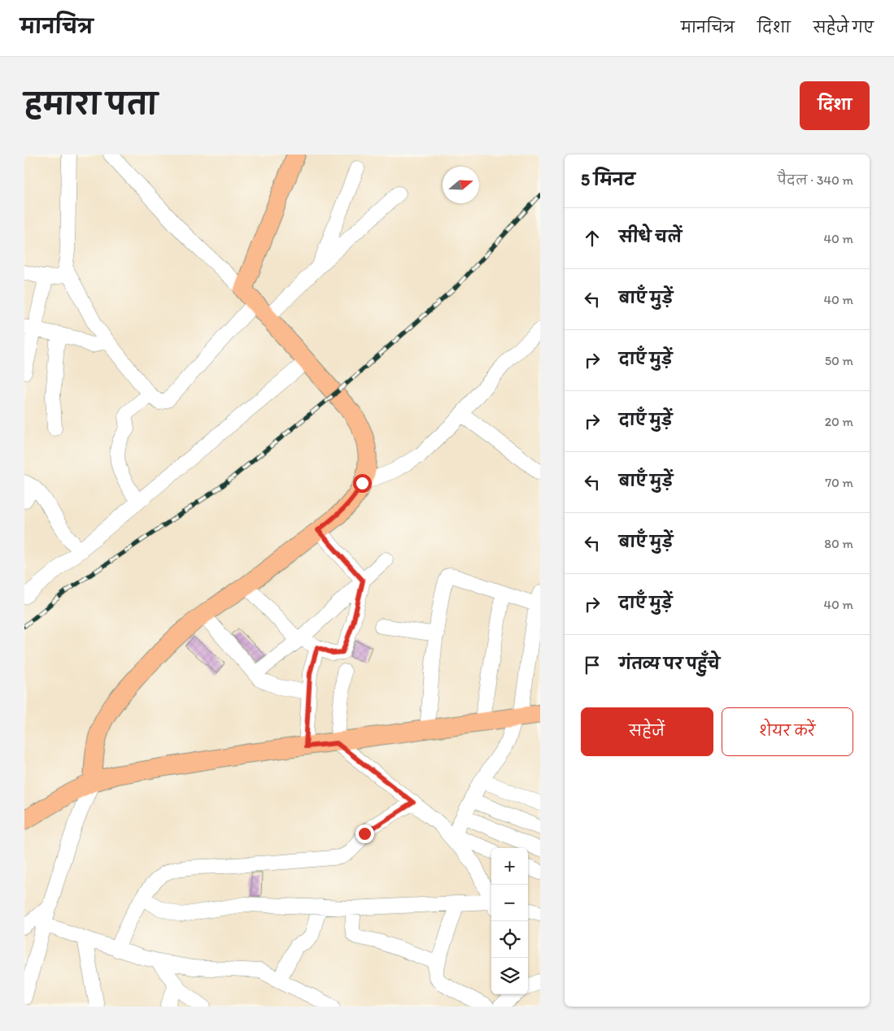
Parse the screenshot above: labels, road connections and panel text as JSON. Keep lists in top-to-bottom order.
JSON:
{
  "north": "right",
  "page": {
    "header": "मानचित्र",
    "nav": ["मानचित्र", "दिशा", "सहेजे गए"],
    "title": "हमारा पता",
    "buttons": [
      "दिशा",
      ["सहेजें", "शेयर करें"]
    ],
    "heading": ["5 मिनट", "पैदल · 340 m"],
    "list": [
      ["सीधे चलें", "40 m"],
      ["बाएँ मुड़ें", "40 m"],
      ["दाएँ मुड़ें", "50 m"],
      ["दाएँ मुड़ें", "20 m"],
      ["बाएँ मुड़ें", "70 m"],
      ["बाएँ मुड़ें", "80 m"],
      ["दाएँ मुड़ें", "40 m"],
      "गंतव्य पर पहुँचे"
    ],
    "map_buttons": ["+", "−"]
  }
}
